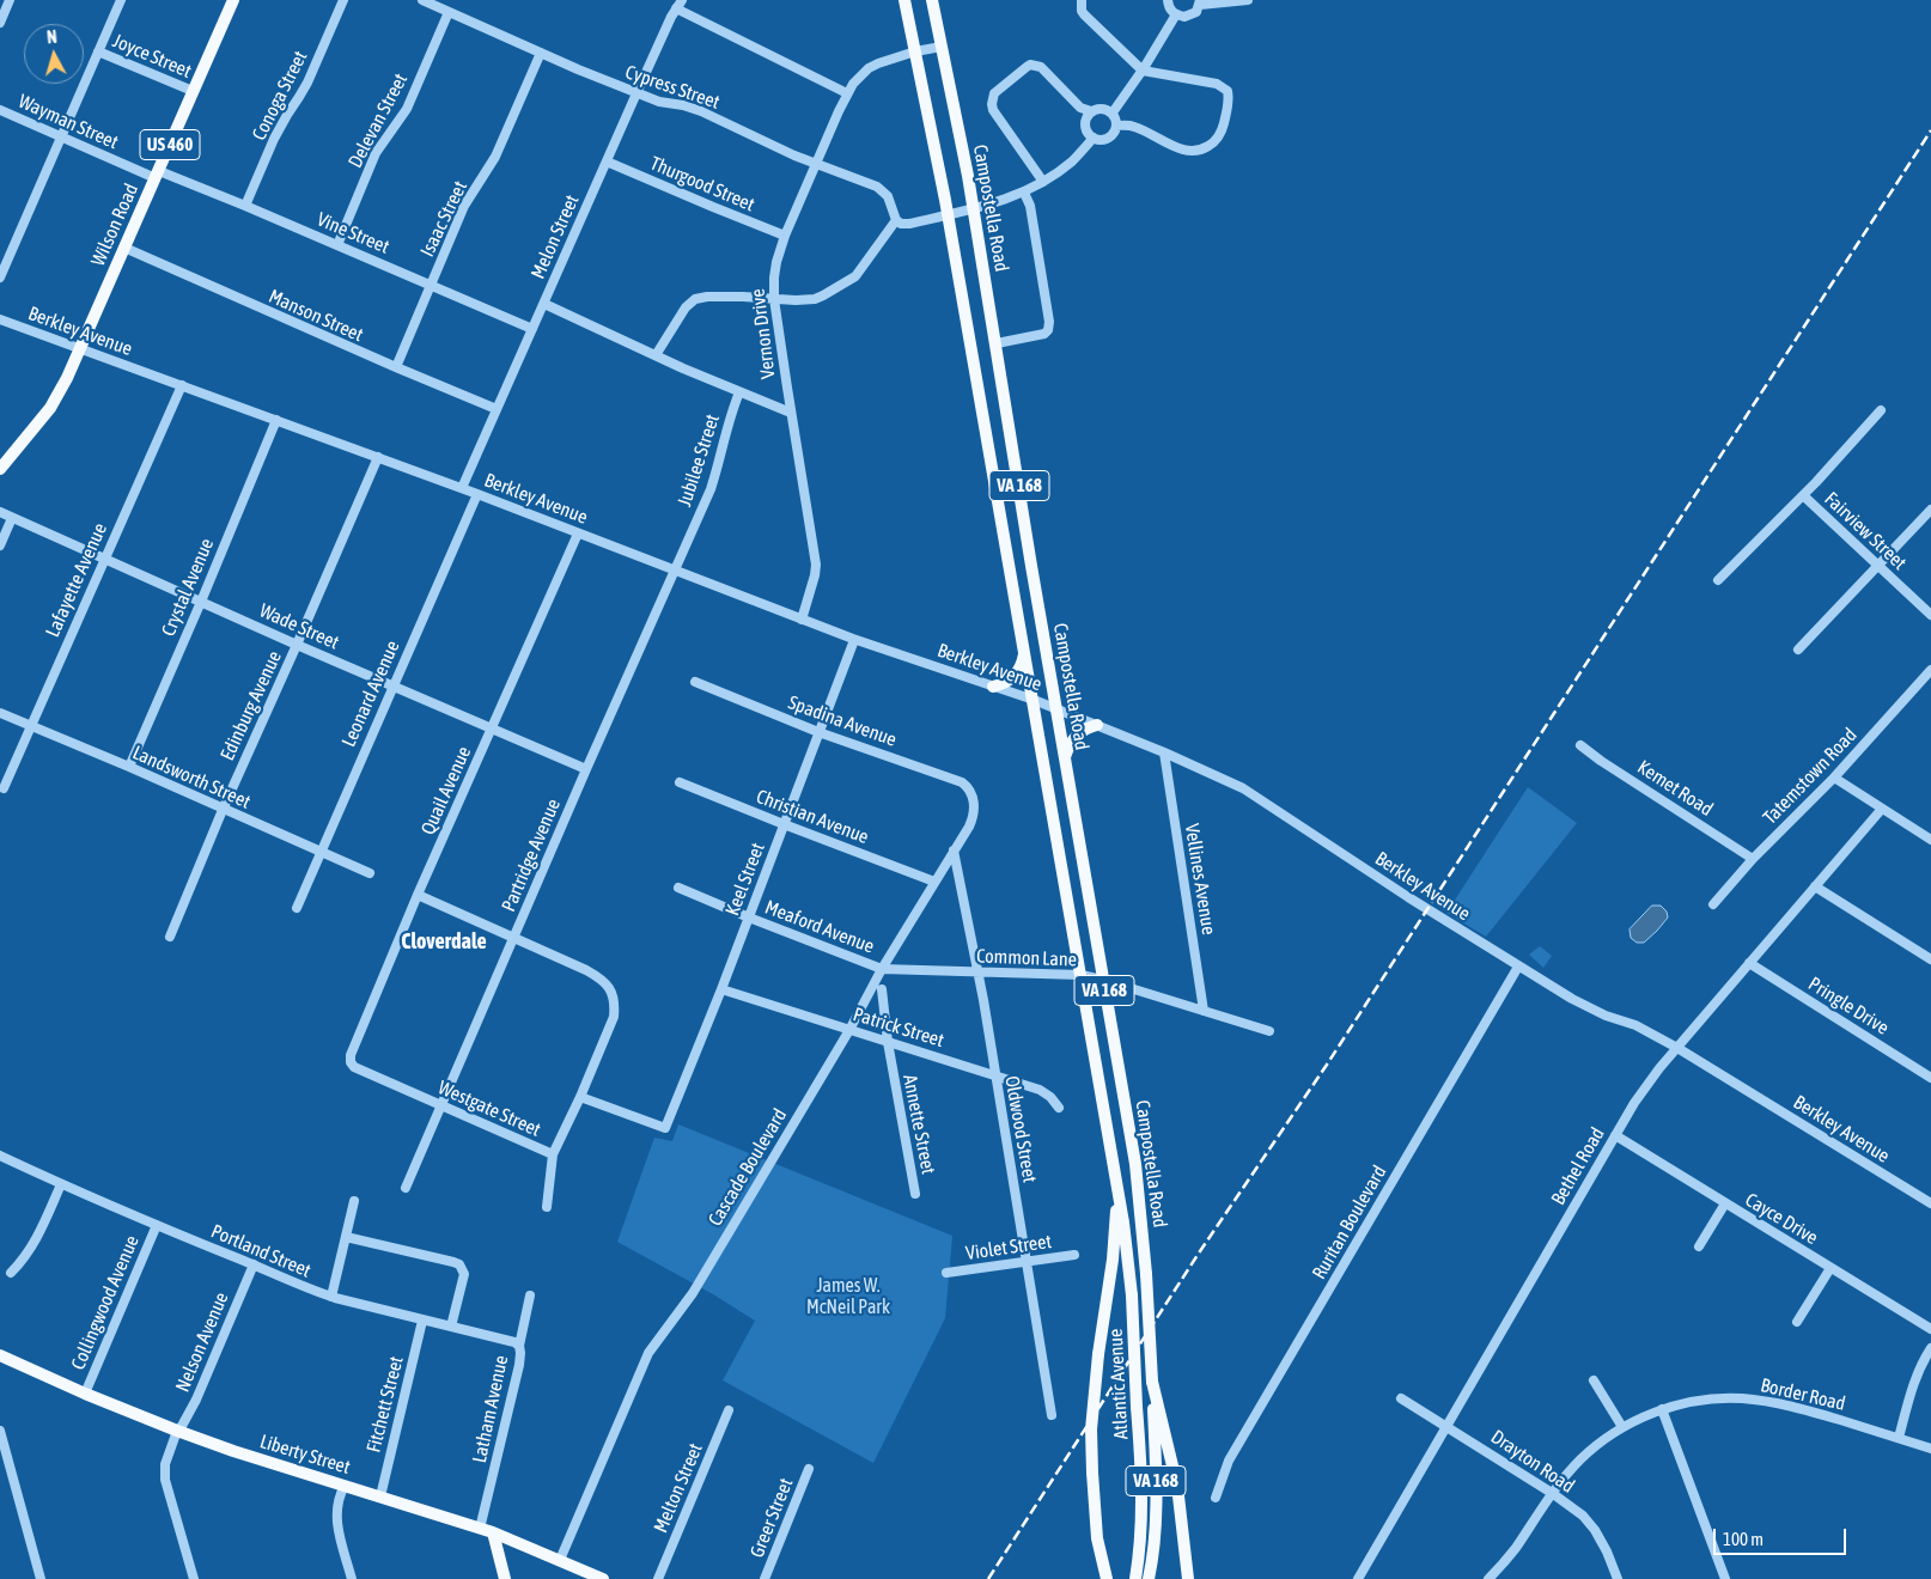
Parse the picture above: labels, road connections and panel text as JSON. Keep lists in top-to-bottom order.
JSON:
{
  "streets": {
    "main road": [
      "US 460",
      "Campostella Road",
      "Wilson Road",
      "VA 168",
      "Atlantic Avenue",
      "Liberty Street"
    ],
    "street": [
      "Joyce Street",
      "Cypress Street",
      "Conoga Street",
      "Delevan Street",
      "Wayman Street",
      "Thurgood Street",
      "Isaac Street",
      "Vine Street",
      "Melon Street",
      "Manson Street",
      "Berkley Avenue",
      "Vernon Drive",
      "Jubilee Street",
      "Fairview Street",
      "Lafayette Avenue",
      "Crystal Avenue",
      "Wade Street",
      "Leonard Avenue",
      "Edinburg Avenue",
      "Spadina Avenue",
      "Tatemstown Road",
      "Landsworth Street",
      "Kemet Road",
      "Quail Avenue",
      "Christian Avenue",
      "Partridge Avenue",
      "Keel Street",
      "Vellines Avenue",
      "Meaford Avenue",
      "Common Lane",
      "Pringle Drive",
      "Patrick Street",
      "Westgate Street",
      "Annette Street",
      "Oldwood Street",
      "Bethel Road",
      "Cascade Boulevard",
      "Cayce Drive",
      "Ruritan Boulevard",
      "Violet Street",
      "Portland Street",
      "Collingwood Avenue",
      "Nelson Avenue",
      "Border Road",
      "Fitchett Street",
      "Latham Avenue",
      "Drayton Road",
      "Melton Street",
      "Greer Street"
    ]
  },
  "crossings": [
    ["Joyce Street", "Wilson Road"],
    ["Cypress Street", "Delevan Street"],
    ["Cypress Street", "Isaac Street"],
    ["Cypress Street", "Melon Street"],
    ["Cypress Street", "Vernon Drive"],
    ["Conoga Street", "Vine Street"],
    ["Delevan Street", "Vine Street"],
    ["Wayman Street", "Wilson Road"],
    ["Wayman Street", "Vine Street"],
    ["Thurgood Street", "Melon Street"],
    ["Thurgood Street", "Vernon Drive"],
    ["Campostella Road", "Berkley Avenue"],
    ["Campostella Road", "Vernon Drive"],
    ["Campostella Road", "Common Lane"],
    ["Campostella Road", "Atlantic Avenue"],
    ["Isaac Street", "Vine Street"],
    ["Isaac Street", "Manson Street"],
    ["Wilson Road", "Vine Street"],
    ["Wilson Road", "Manson Street"],
    ["Wilson Road", "Berkley Avenue"],
    ["Vine Street", "Melon Street"],
    ["Melon Street", "Manson Street"],
    ["Melon Street", "Berkley Avenue"],
    ["Berkley Avenue", "Vernon Drive"],
    ["Berkley Avenue", "Jubilee Street"],
    ["Berkley Avenue", "Lafayette Avenue"],
    ["Berkley Avenue", "Crystal Avenue"],
    ["Berkley Avenue", "Leonard Avenue"],
    ["Berkley Avenue", "Edinburg Avenue"],
    ["Berkley Avenue", "Quail Avenue"],
    ["Berkley Avenue", "Partridge Avenue"],
    ["Berkley Avenue", "Keel Street"],
    ["Berkley Avenue", "Vellines Avenue"],
    ["Berkley Avenue", "Bethel Road"],
    ["Berkley Avenue", "Ruritan Boulevard"],
    ["Jubilee Street", "Partridge Avenue"],
    ["Lafayette Avenue", "Wade Street"],
    ["Lafayette Avenue", "Landsworth Street"],
    ["Crystal Avenue", "Wade Street"],
    ["Crystal Avenue", "Landsworth Street"],
    ["Wade Street", "Leonard Avenue"],
    ["Wade Street", "Edinburg Avenue"],
    ["Wade Street", "Quail Avenue"],
    ["Wade Street", "Partridge Avenue"],
    ["Leonard Avenue", "Landsworth Street"],
    ["Edinburg Avenue", "Landsworth Street"],
    ["Spadina Avenue", "Keel Street"],
    ["Spadina Avenue", "Cascade Boulevard"],
    ["Tatemstown Road", "Kemet Road"],
    ["Quail Avenue", "Westgate Street"],
    ["Christian Avenue", "Keel Street"],
    ["Christian Avenue", "Cascade Boulevard"],
    ["Partridge Avenue", "Westgate Street"],
    ["Keel Street", "Meaford Avenue"],
    ["Keel Street", "Patrick Street"],
    ["Keel Street", "Westgate Street"],
    ["Vellines Avenue", "Common Lane"],
    ["Meaford Avenue", "Common Lane"],
    ["Meaford Avenue", "Cascade Boulevard"],
    ["Common Lane", "Oldwood Street"],
    ["Common Lane", "Cascade Boulevard"],
    ["Pringle Drive", "Bethel Road"],
    ["Patrick Street", "Annette Street"],
    ["Patrick Street", "Oldwood Street"],
    ["Patrick Street", "Cascade Boulevard"],
    ["Oldwood Street", "Cascade Boulevard"],
    ["Oldwood Street", "Violet Street"],
    ["Bethel Road", "Cayce Drive"],
    ["Bethel Road", "Drayton Road"],
    ["Cascade Boulevard", "Liberty Street"],
    ["Portland Street", "Collingwood Avenue"],
    ["Portland Street", "Nelson Avenue"],
    ["Portland Street", "Fitchett Street"],
    ["Portland Street", "Latham Avenue"],
    ["Collingwood Avenue", "Liberty Street"],
    ["Nelson Avenue", "Liberty Street"],
    ["Border Road", "Drayton Road"],
    ["Fitchett Street", "Liberty Street"],
    ["Latham Avenue", "Liberty Street"]
  ],
  "districts": ["Cloverdale"],
  "parks": ["James W. McNeil Park"],
  "scale_bar": "100 m",
  "north": "top"
}
